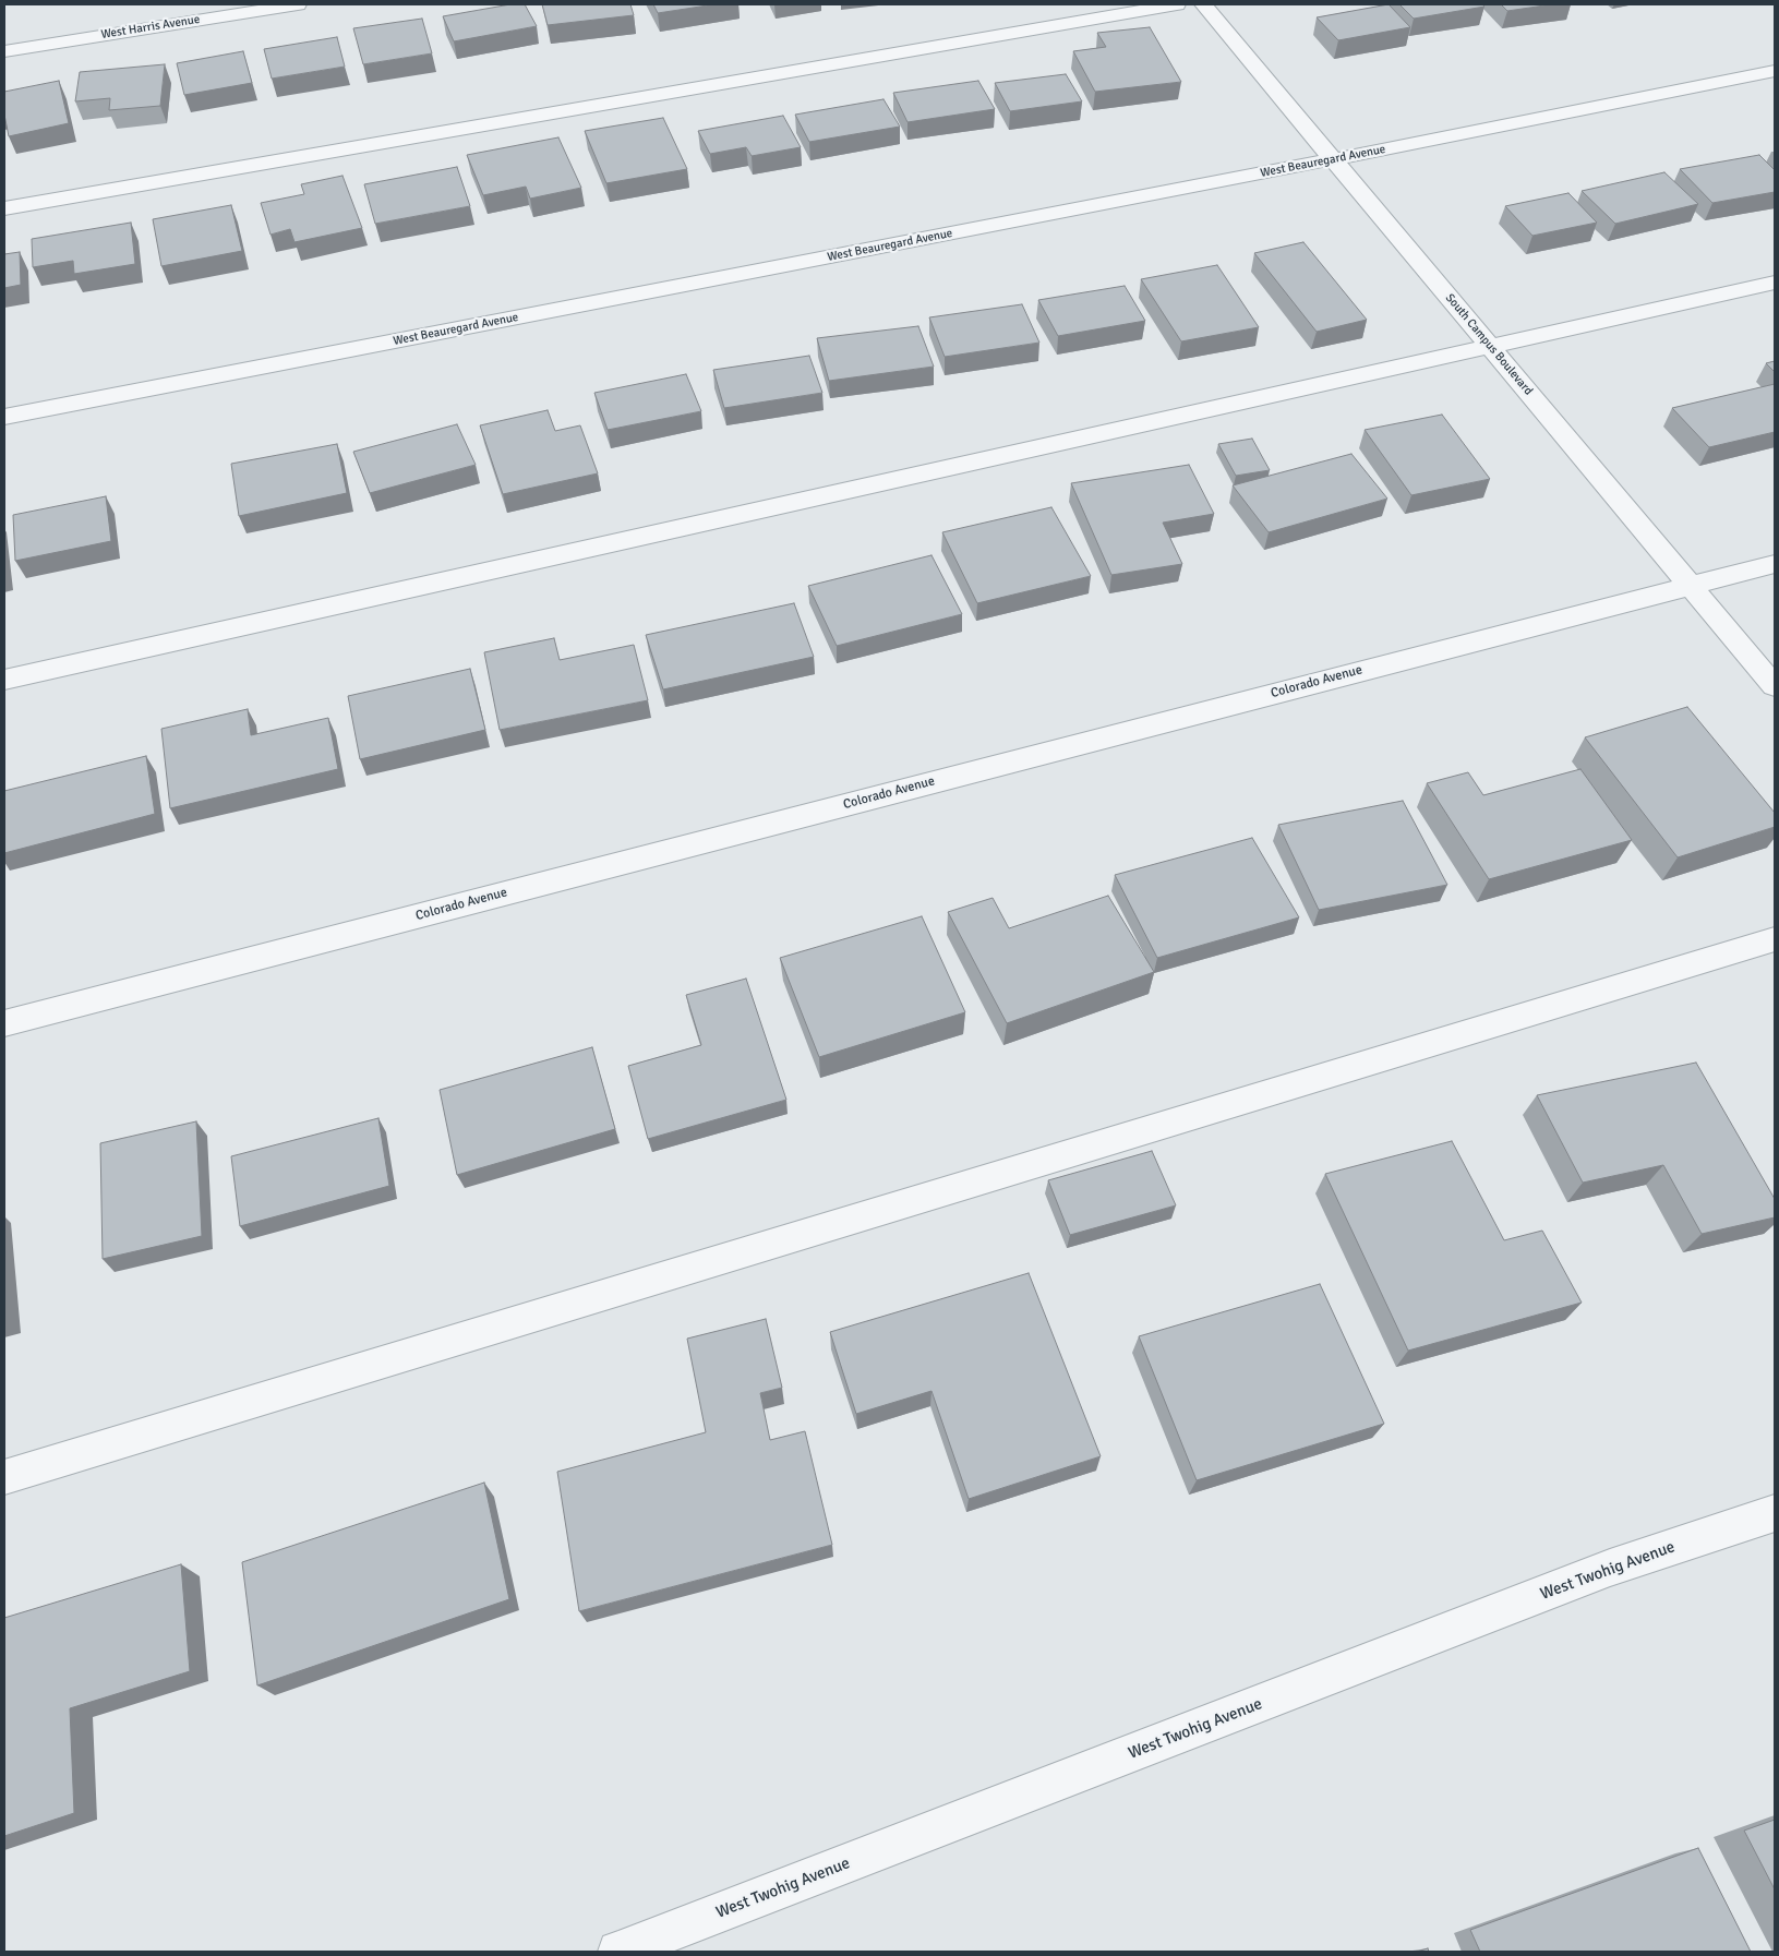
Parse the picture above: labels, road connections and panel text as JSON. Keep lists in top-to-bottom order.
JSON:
{
  "streets": {
    "street": [
      "West Harris Avenue",
      "West Beauregard Avenue",
      "South Campus Boulevard",
      "Colorado Avenue",
      "West Twohig Avenue"
    ]
  },
  "crossings": [
    ["West Beauregard Avenue", "South Campus Boulevard"],
    ["South Campus Boulevard", "Colorado Avenue"]
  ]
}
